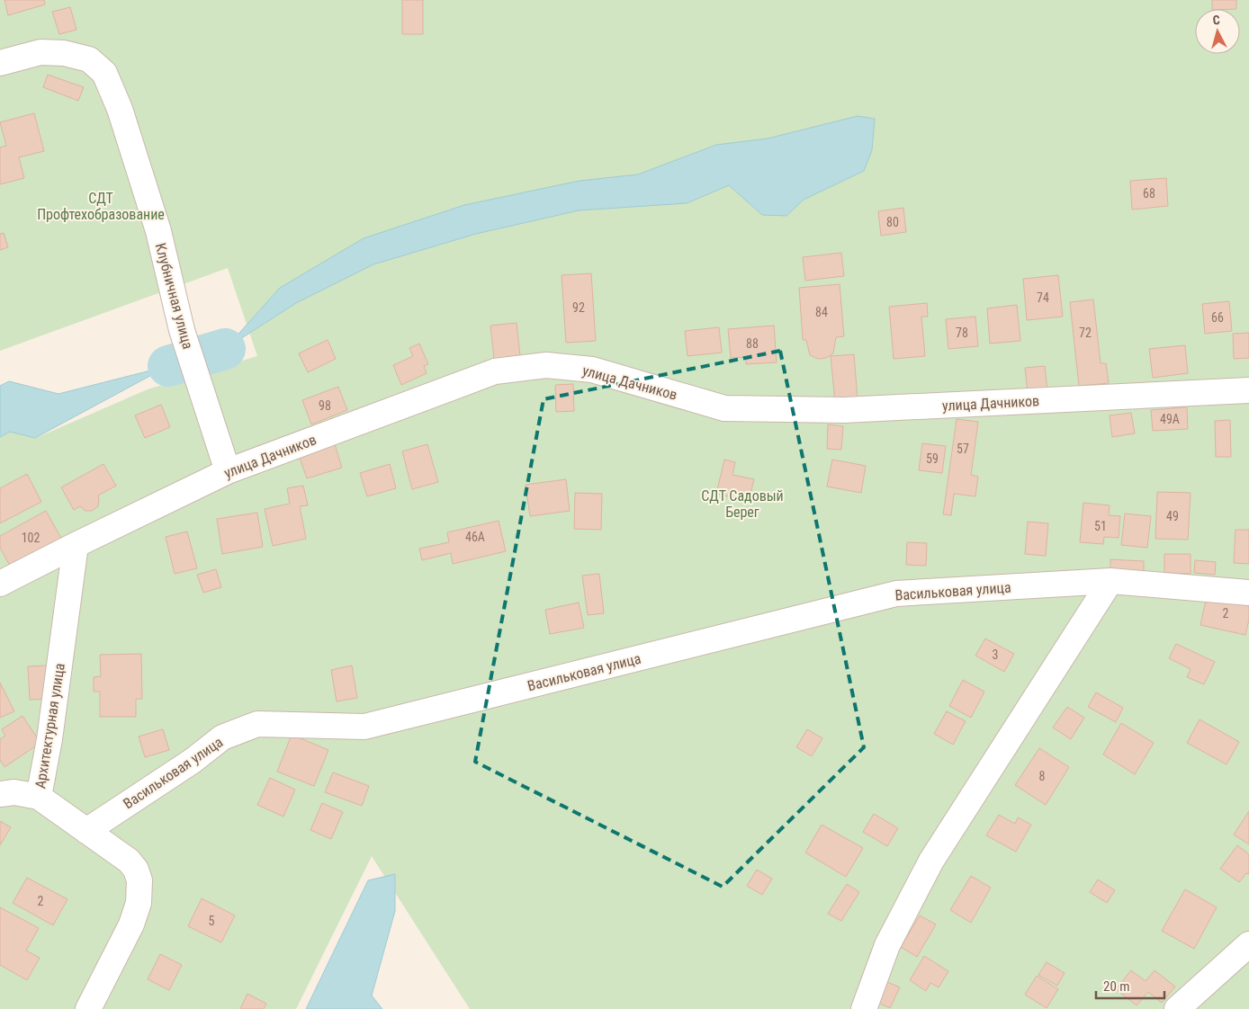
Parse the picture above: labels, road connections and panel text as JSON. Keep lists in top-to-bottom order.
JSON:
{
  "streets": {
    "street": [
      "Клубничная улица",
      "улица Дачников",
      "Васильковая улица",
      "Архитектурная улица"
    ]
  },
  "crossings": [
    ["Клубничная улица", "улица Дачников"],
    ["улица Дачников", "Архитектурная улица"],
    ["Васильковая улица", "Архитектурная улица"]
  ],
  "parks": ["СДТ Профтехобразование", "СДТ Садовый Берег"],
  "house_numbers": [
    "68",
    "80",
    "74",
    "92",
    "84",
    "66",
    "78",
    "72",
    "88",
    "98",
    "49А",
    "57",
    "59",
    "49",
    "51",
    "46А",
    "102",
    "2",
    "3",
    "8",
    "2",
    "5"
  ],
  "scale_bar": "20 m",
  "north": "top"
}
